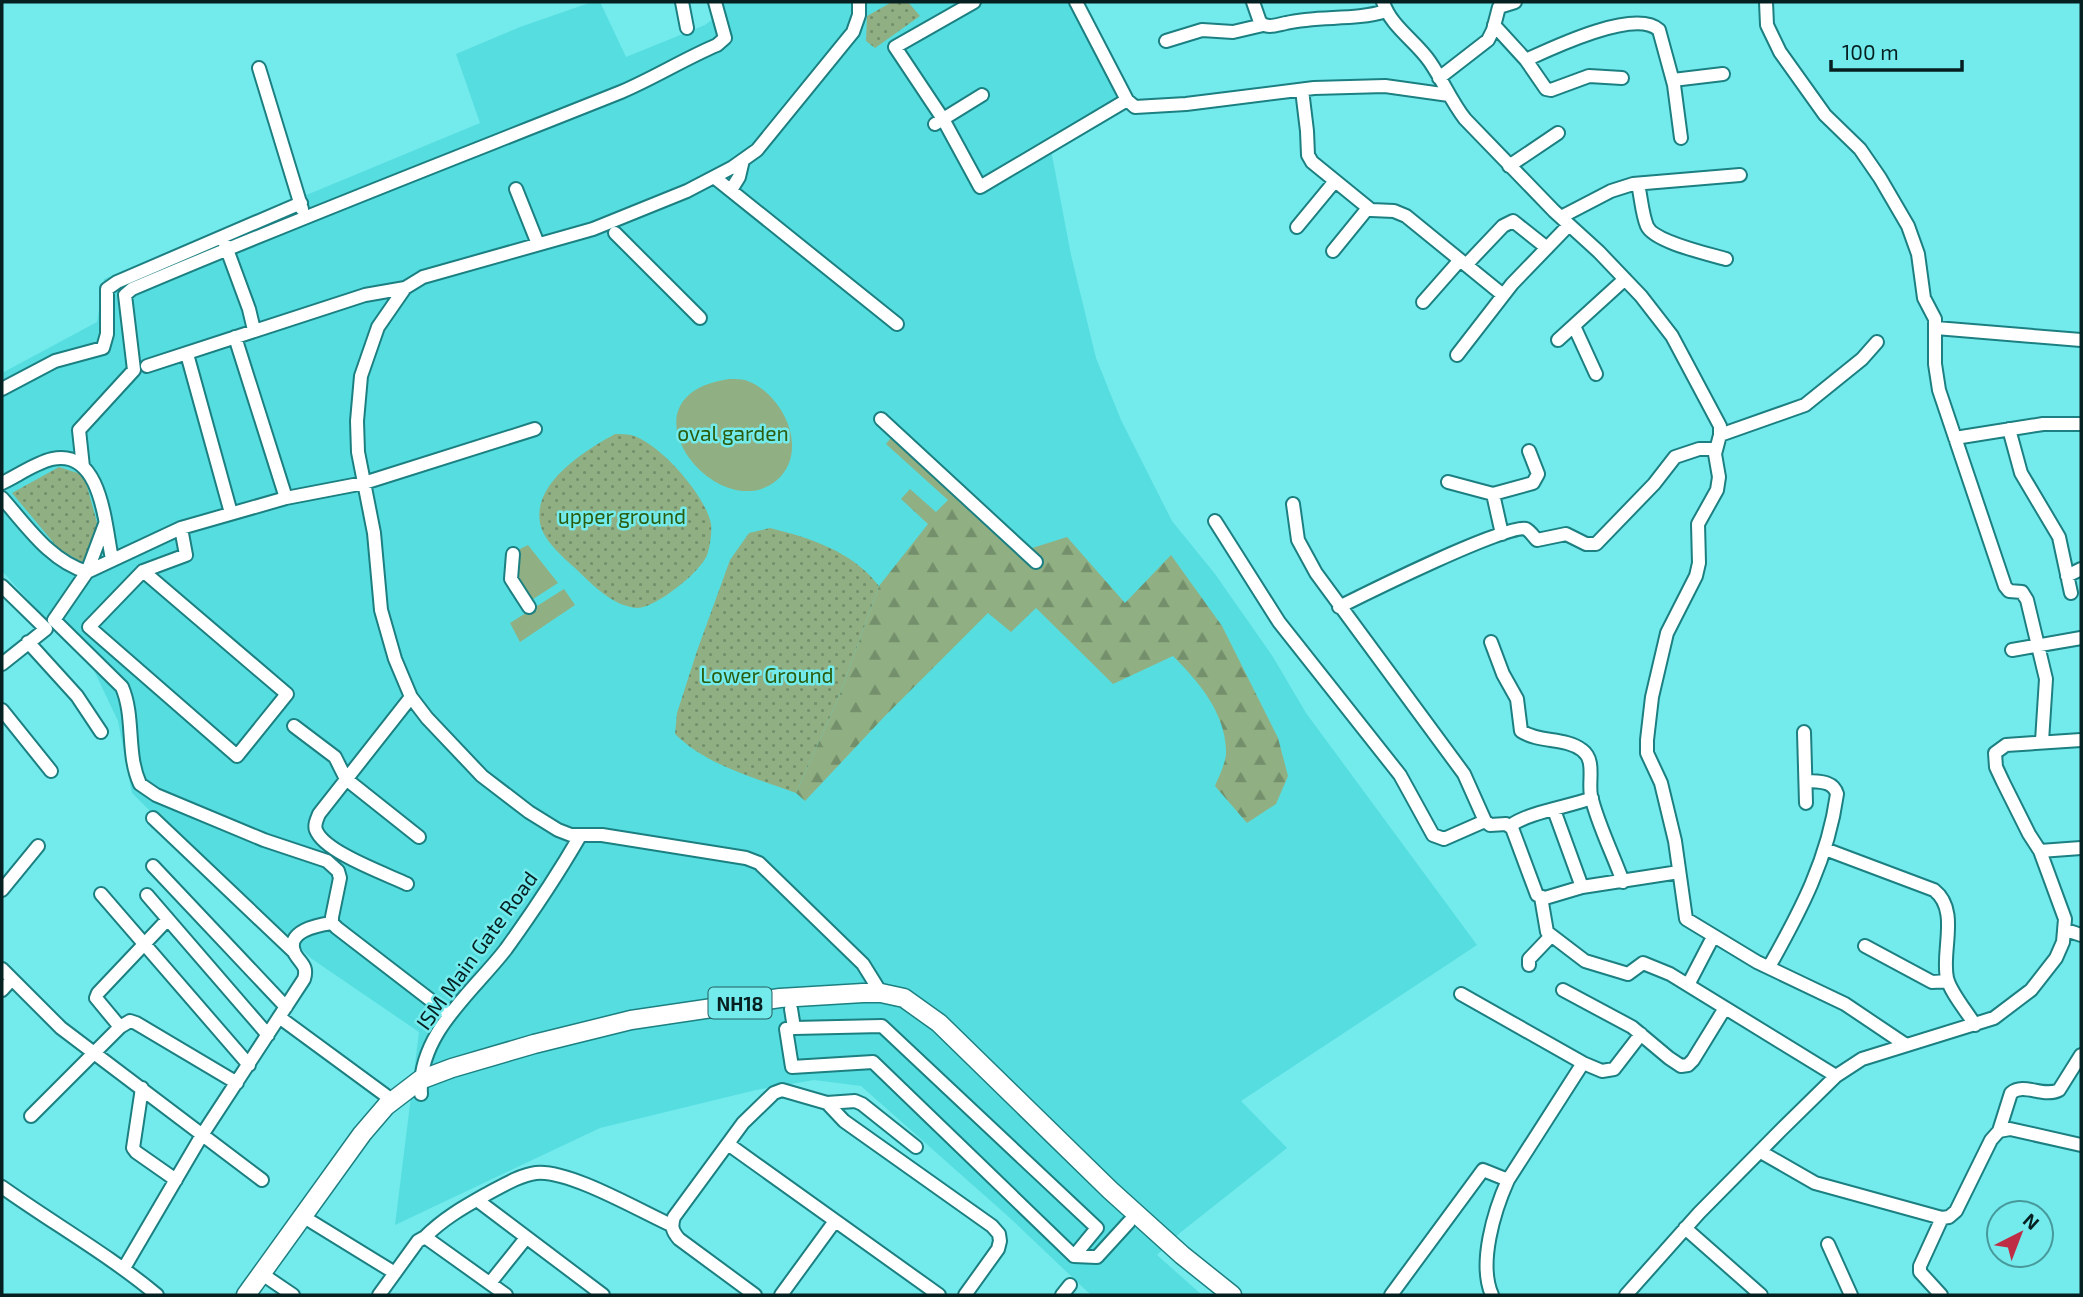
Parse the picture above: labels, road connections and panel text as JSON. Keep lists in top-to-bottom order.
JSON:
{
  "streets": {
    "highway": ["NH18"],
    "street": ["ISM Main Gate Road"]
  },
  "crossings": [
    ["ISM Main Gate Road", "NH18"]
  ],
  "parks": ["oval garden", "upper ground", "Lower Ground"],
  "scale_bar": "100 m",
  "north": "top right"
}
